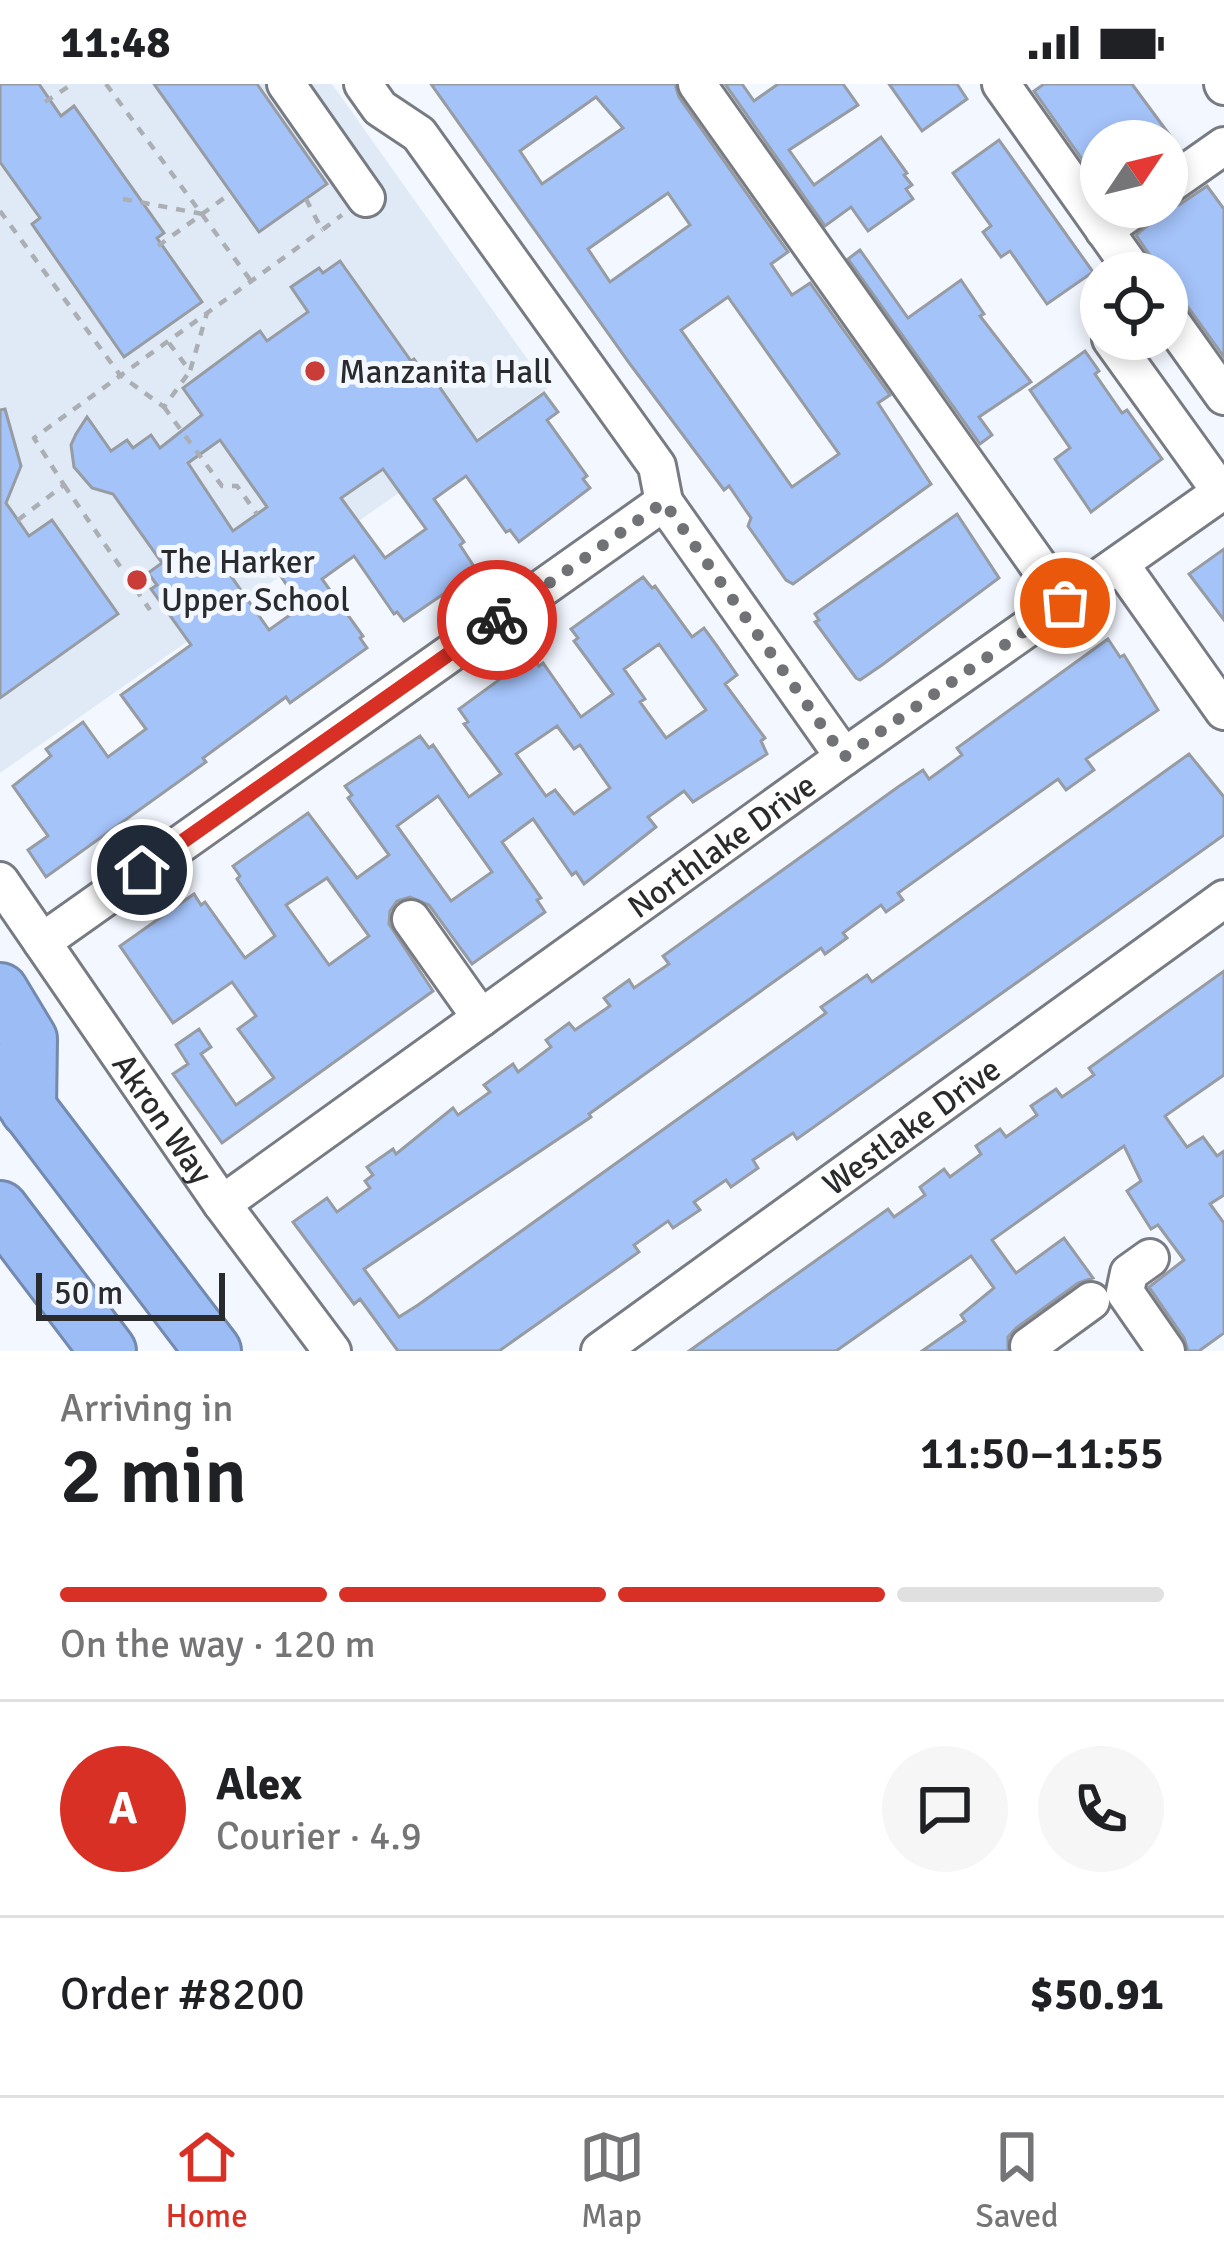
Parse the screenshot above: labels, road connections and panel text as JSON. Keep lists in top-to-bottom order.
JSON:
{
  "streets": {
    "street": ["Northlake Drive", "Akron Way", "Westlake Drive"]
  },
  "crossings": [
    ["Northlake Drive", "Akron Way"]
  ],
  "places": ["Manzanita Hall", "The Harker Upper School"],
  "scale_bar": "50 m",
  "north": "top right",
  "page": {
    "status": "11:48",
    "scale": "50 m",
    "heading": ["2 min", "Arriving in", "11:50–11:55"],
    "panel": [
      "Alex",
      "Courier · 4.9",
      "Order #8200",
      "$50.91"
    ],
    "bar": "On the way · 120 m",
    "round": "A",
    "tabs": ["Home", "Map", "Saved"]
  }
}
